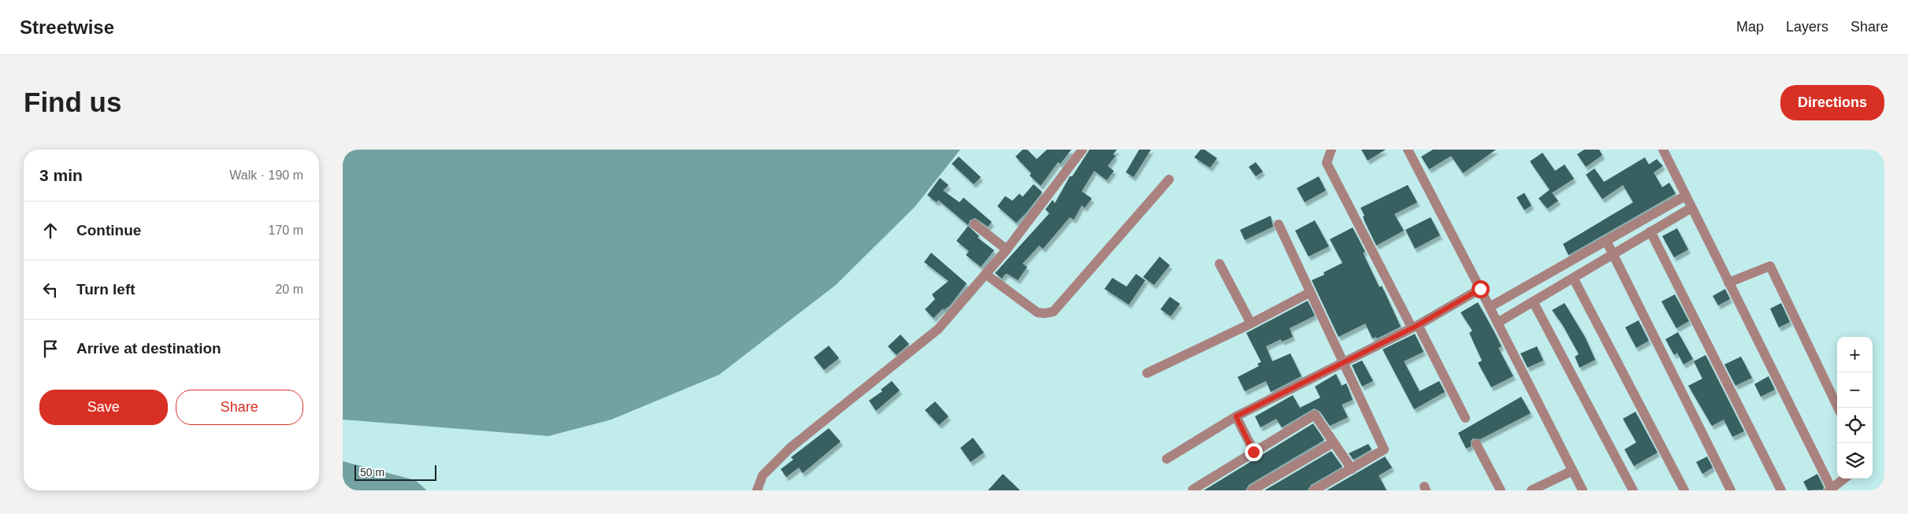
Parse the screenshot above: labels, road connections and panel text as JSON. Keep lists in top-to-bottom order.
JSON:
{
  "scale_bar": "50 m",
  "page": {
    "header": "Streetwise",
    "nav": ["Map", "Layers", "Share"],
    "buttons": [
      "Directions",
      ["Save", "Share"]
    ],
    "title": "Find us",
    "heading": ["3 min", "Walk · 190 m"],
    "list": [
      ["Continue", "170 m"],
      ["Turn left", "20 m"],
      "Arrive at destination"
    ],
    "map_buttons": ["+", "−"],
    "scale": "50 m"
  }
}
